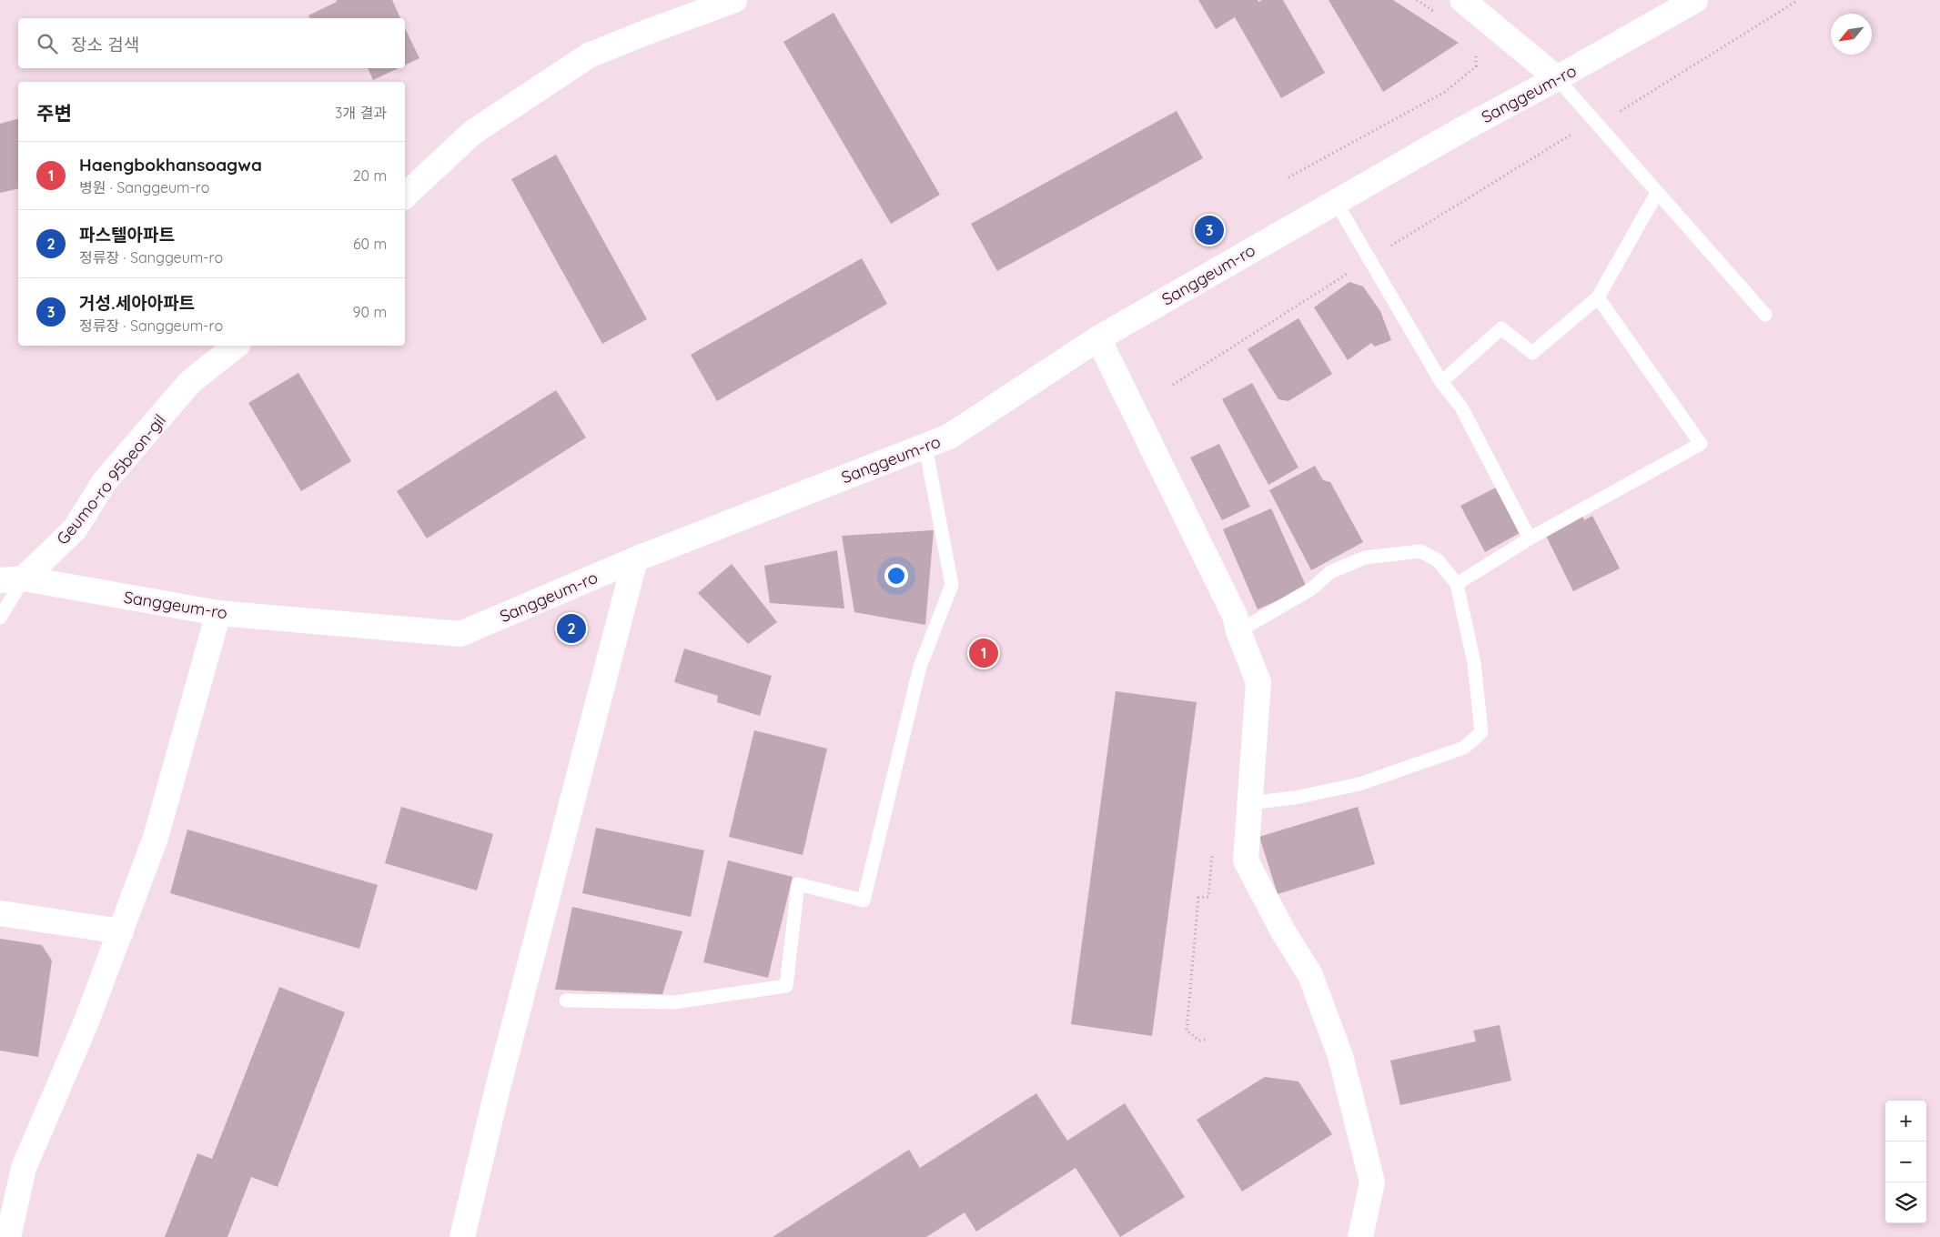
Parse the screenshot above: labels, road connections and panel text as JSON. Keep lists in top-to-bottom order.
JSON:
{
  "streets": {
    "street": ["Sanggeum-ro", "Geumo-ro 95beon-gil"]
  },
  "crossings": [
    ["Sanggeum-ro", "Geumo-ro 95beon-gil"]
  ],
  "north": "bottom left",
  "page": {
    "search": "장소 검색",
    "heading": ["주변", "3개 결과"],
    "list": [
      {
        "mark": "1",
        "name": "Haengbokhansoagwa",
        "note": "병원 · Sanggeum-ro",
        "value": "20 m"
      },
      {
        "mark": "2",
        "name": "파스텔아파트",
        "note": "정류장 · Sanggeum-ro",
        "value": "60 m"
      },
      {
        "mark": "3",
        "name": "거성.세아아파트",
        "note": "정류장 · Sanggeum-ro",
        "value": "90 m"
      }
    ],
    "pins": ["3", "2", "1"],
    "map_buttons": ["+", "−"]
  }
}
